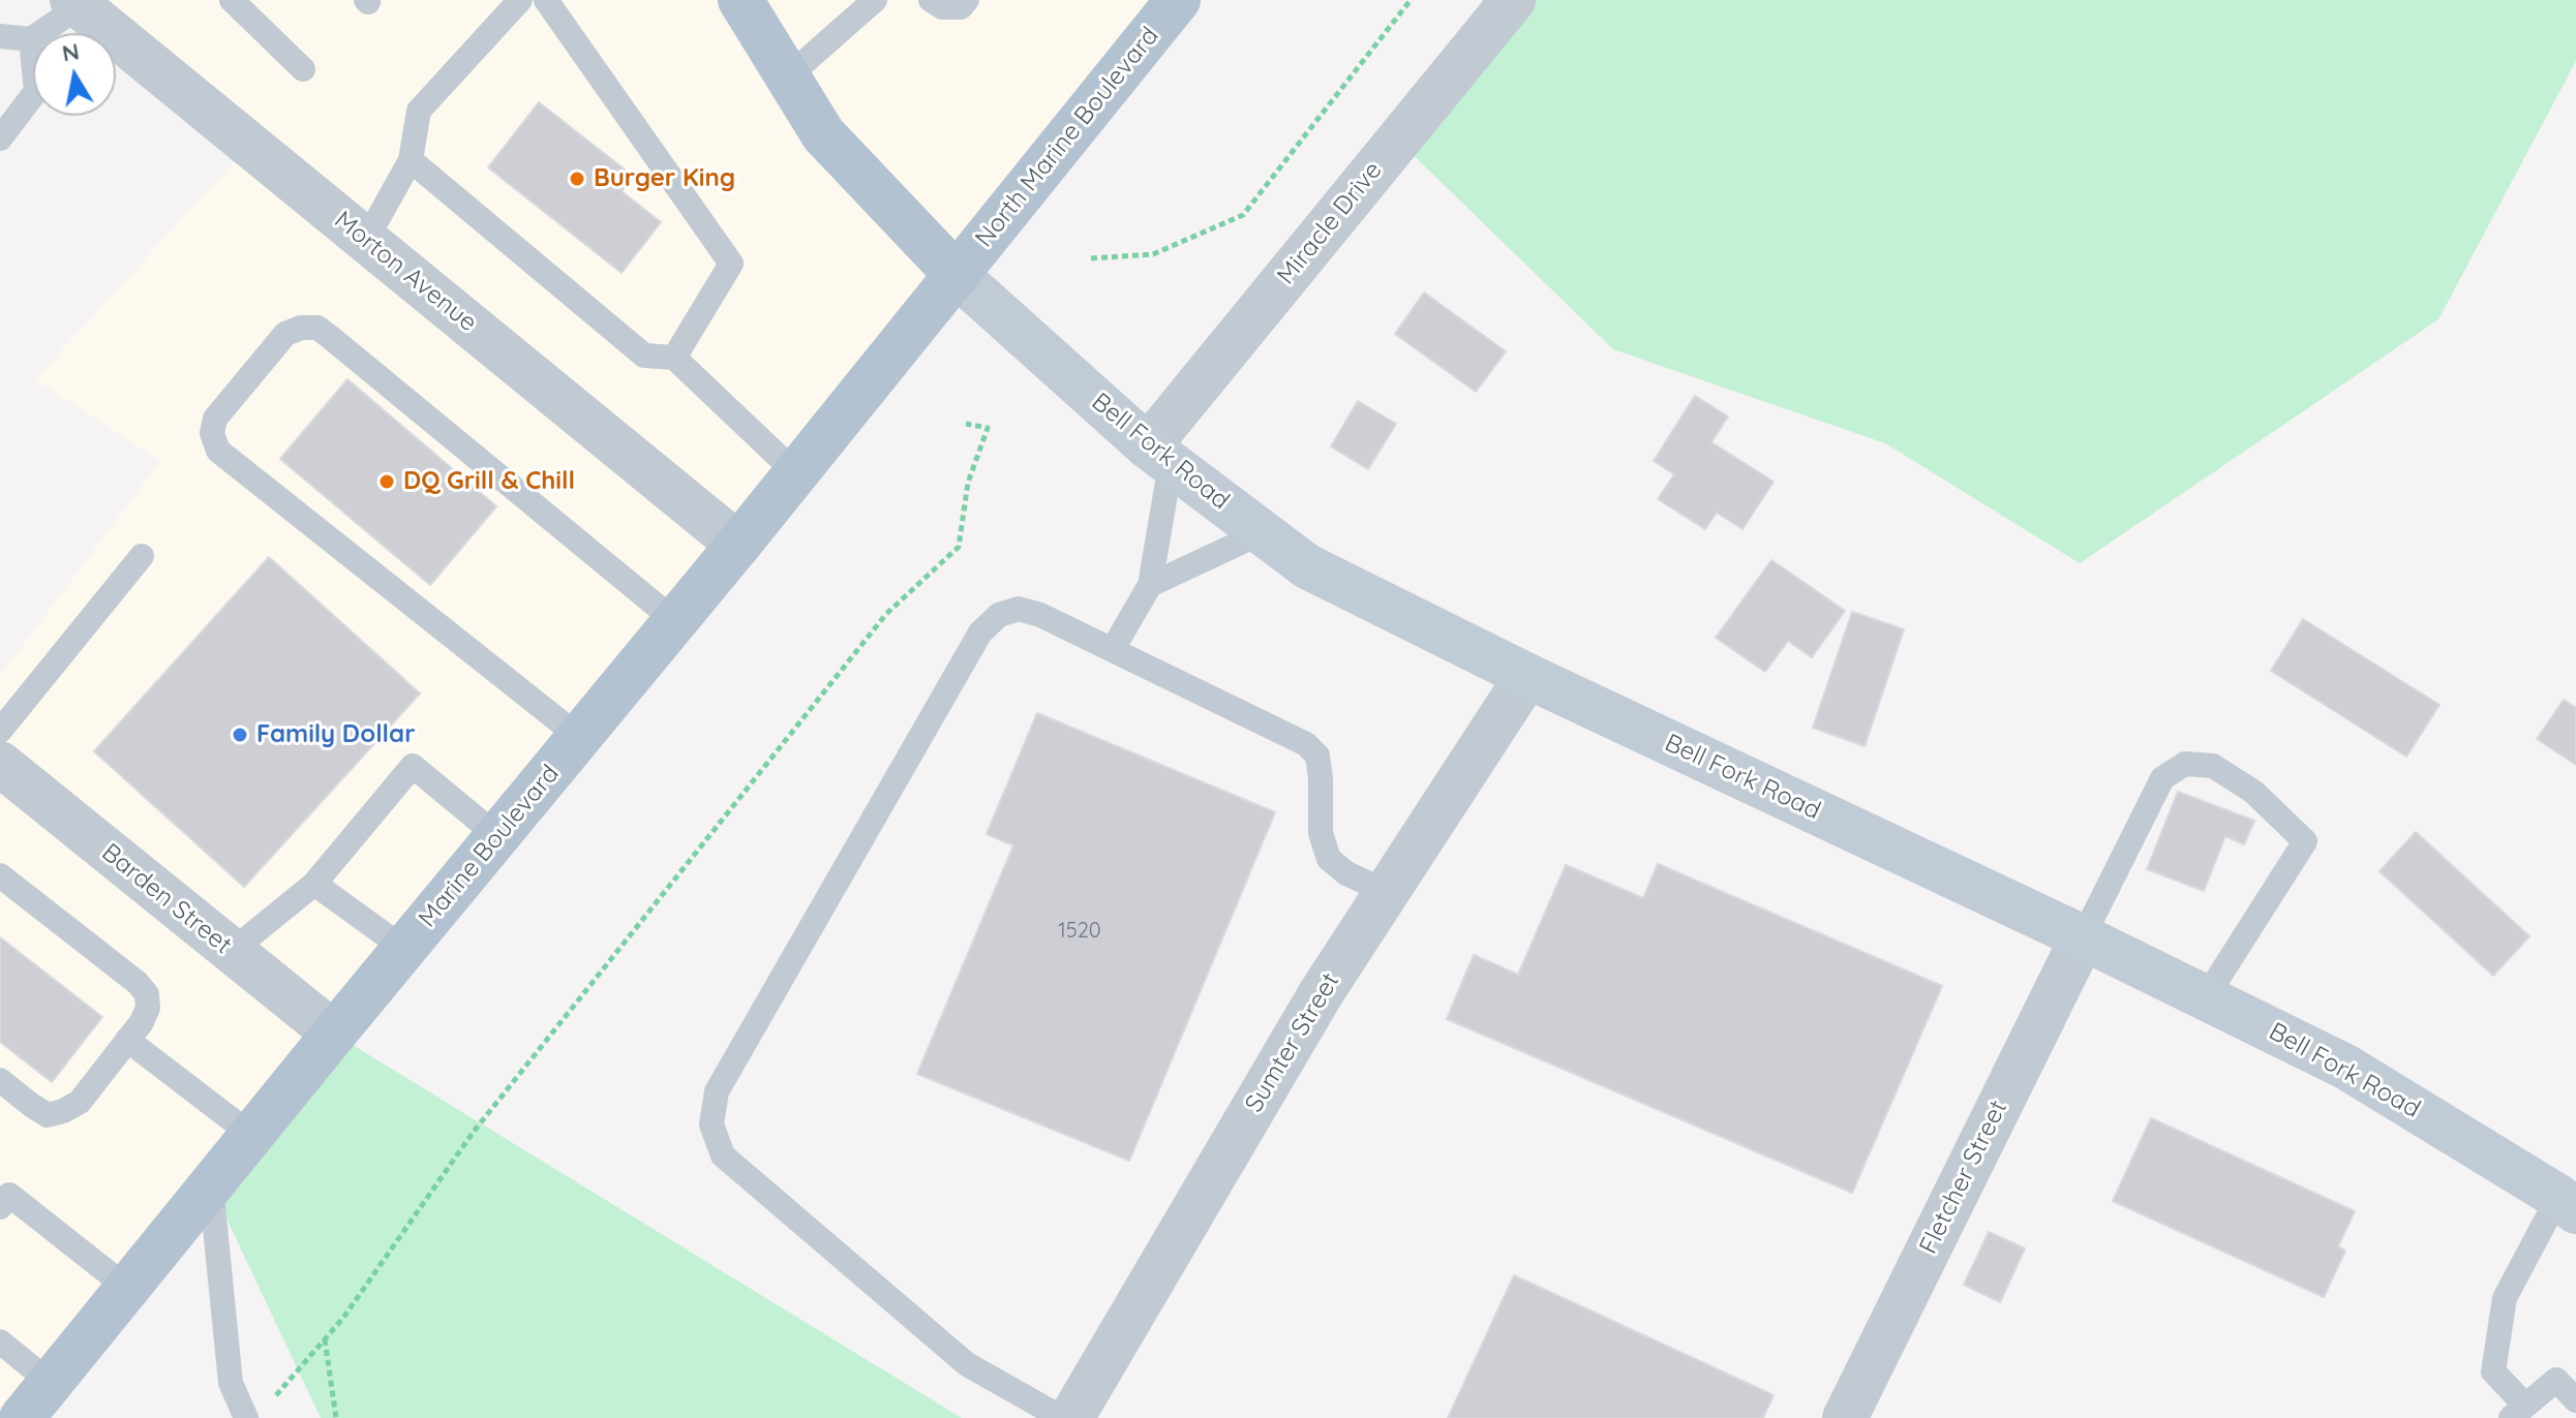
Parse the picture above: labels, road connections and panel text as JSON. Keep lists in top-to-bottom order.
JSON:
{
  "streets": {
    "main road": ["North Marine Boulevard", "Bell Fork Road", "Marine Boulevard"],
    "street": [
      "Miracle Drive",
      "Morton Avenue",
      "Barden Street",
      "Sumter Street",
      "Fletcher Street"
    ]
  },
  "crossings": [
    ["North Marine Boulevard", "Bell Fork Road"],
    ["North Marine Boulevard", "Marine Boulevard"],
    ["Miracle Drive", "Bell Fork Road"],
    ["Morton Avenue", "Marine Boulevard"],
    ["Bell Fork Road", "Marine Boulevard"],
    ["Bell Fork Road", "Sumter Street"],
    ["Bell Fork Road", "Fletcher Street"],
    ["Marine Boulevard", "Barden Street"]
  ],
  "places": ["Burger King", "DQ Grill & Chill", "Family Dollar"],
  "house_numbers": ["1520"],
  "north": "top"
}
